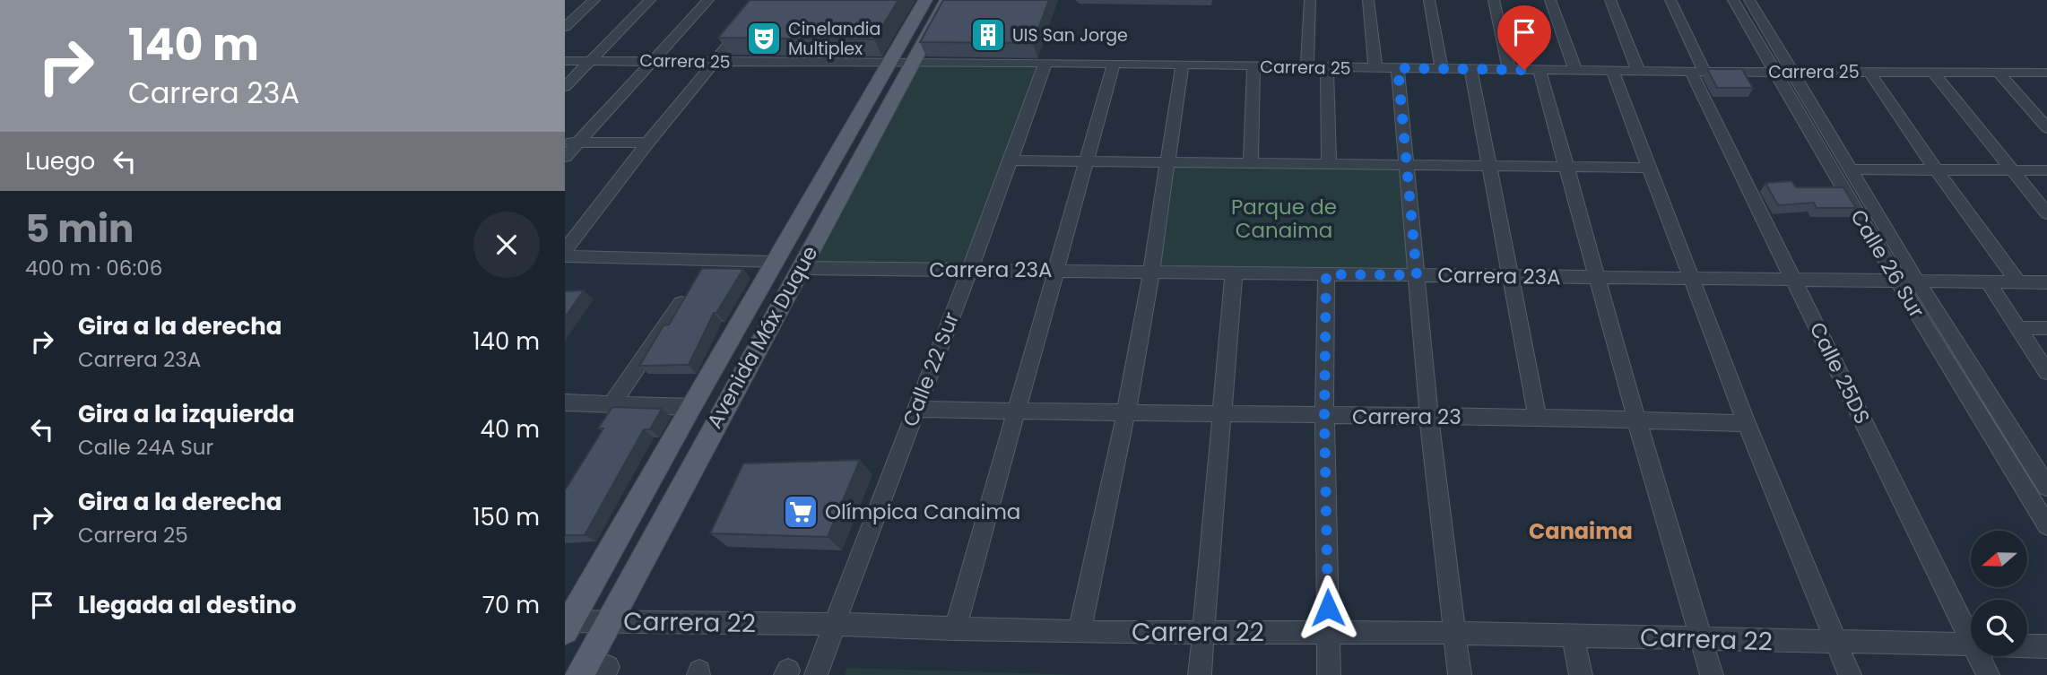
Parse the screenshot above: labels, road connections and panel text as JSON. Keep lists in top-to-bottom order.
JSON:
{
  "streets": {
    "main road": ["Avenida Máx Duque"],
    "street": [
      "Carrera 25",
      "Calle 26 Sur",
      "Carrera 23A",
      "Calle 22 Sur",
      "Calle 25DS",
      "Carrera 23",
      "Carrera 22"
    ]
  },
  "crossings": [
    ["Carrera 25", "Calle 26 Sur"],
    ["Carrera 25", "Avenida Máx Duque"],
    ["Carrera 25", "Calle 22 Sur"],
    ["Carrera 25", "Calle 25DS"],
    ["Calle 26 Sur", "Carrera 23A"],
    ["Carrera 23A", "Avenida Máx Duque"],
    ["Carrera 23A", "Calle 22 Sur"],
    ["Carrera 23A", "Calle 25DS"],
    ["Avenida Máx Duque", "Carrera 22"],
    ["Calle 22 Sur", "Carrera 23"],
    ["Calle 22 Sur", "Carrera 22"]
  ],
  "districts": ["Canaima"],
  "parks": ["Parque de Canaima"],
  "places": {
    "building": ["UIS San Jorge"],
    "theatre": ["Cinelandia Multiplex"],
    "supermarket": ["Olímpica Canaima"]
  },
  "north": "left",
  "page": {
    "turn": ["140 m", "Carrera 23A"],
    "then": "Luego",
    "heading": ["5 min", "400 m · 06:06"],
    "list": [
      {
        "name": "Gira a la derecha",
        "note": "Carrera 23A",
        "value": "140 m"
      },
      {
        "name": "Gira a la izquierda",
        "note": "Calle 24A Sur",
        "value": "40 m"
      },
      {
        "name": "Gira a la derecha",
        "note": "Carrera 25",
        "value": "150 m"
      },
      {
        "name": "Llegada al destino",
        "value": "70 m"
      }
    ]
  }
}
